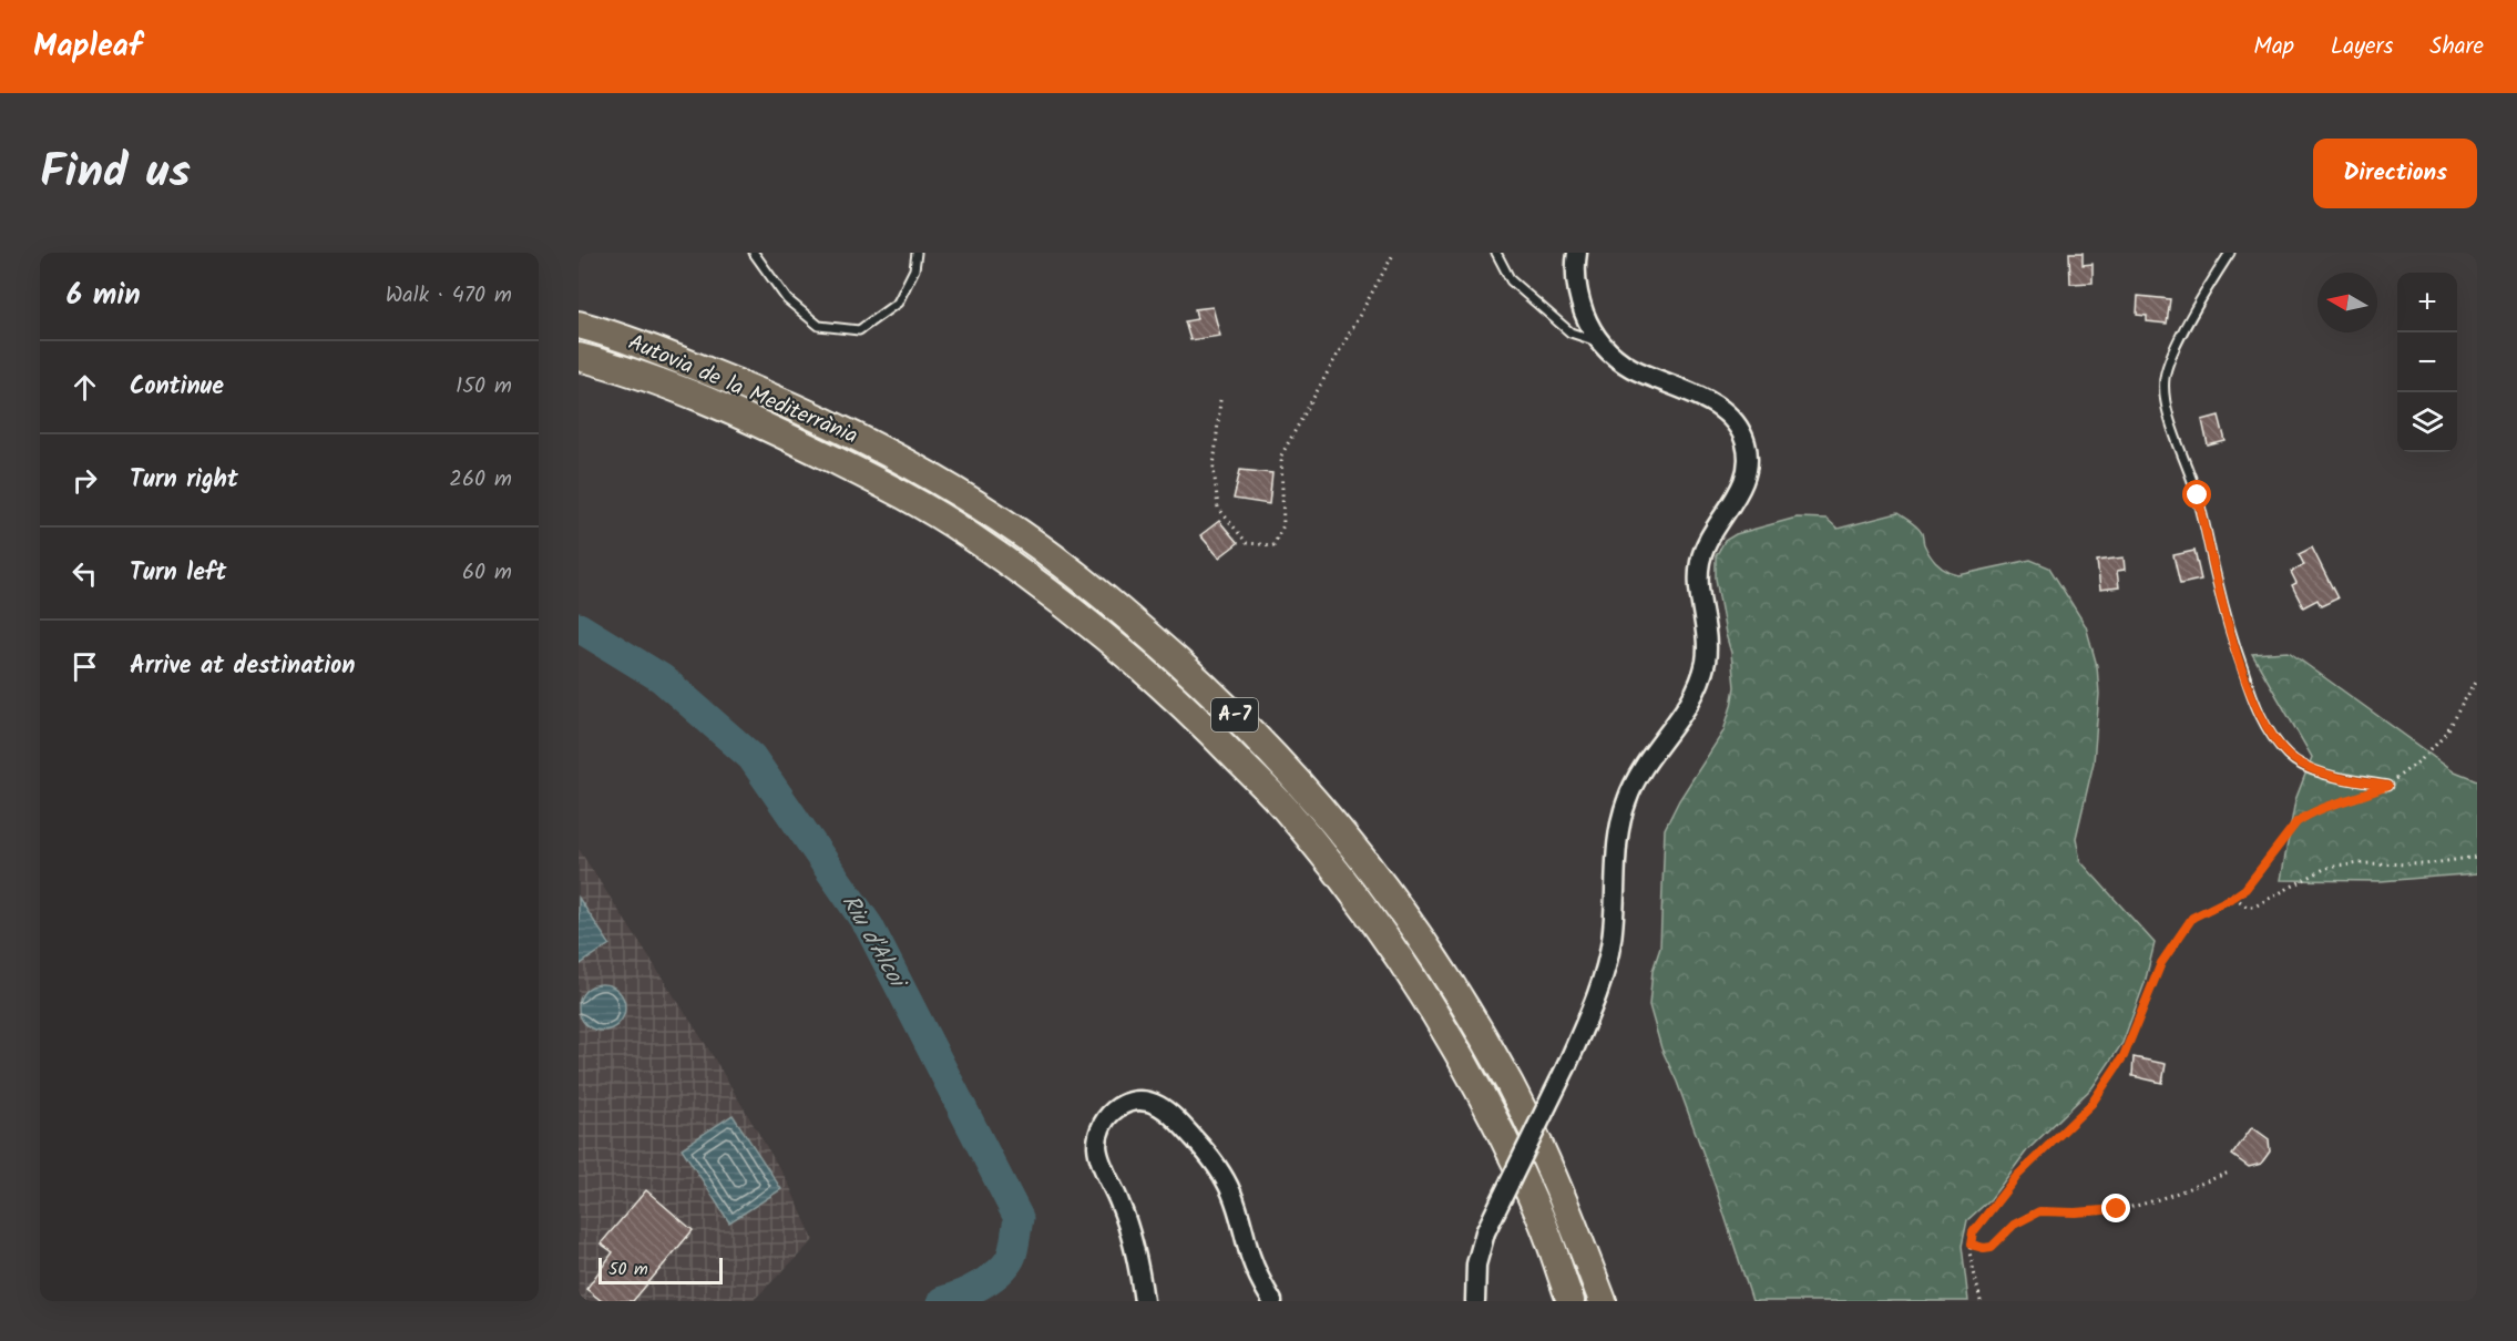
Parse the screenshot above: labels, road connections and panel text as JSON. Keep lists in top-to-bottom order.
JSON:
{
  "streets": {
    "highway": ["Autovia de la Mediterrània", "A-7"]
  },
  "water": ["Riu d'Alcoi"],
  "scale_bar": "50 m",
  "north": "left",
  "page": {
    "header": "Mapleaf",
    "nav": ["Map", "Layers", "Share"],
    "title": "Find us",
    "buttons": "Directions",
    "heading": ["6 min", "Walk · 470 m"],
    "map_buttons": ["+", "−"],
    "list": [
      ["Continue", "150 m"],
      ["Turn right", "260 m"],
      ["Turn left", "60 m"],
      "Arrive at destination"
    ],
    "scale": "50 m"
  }
}
